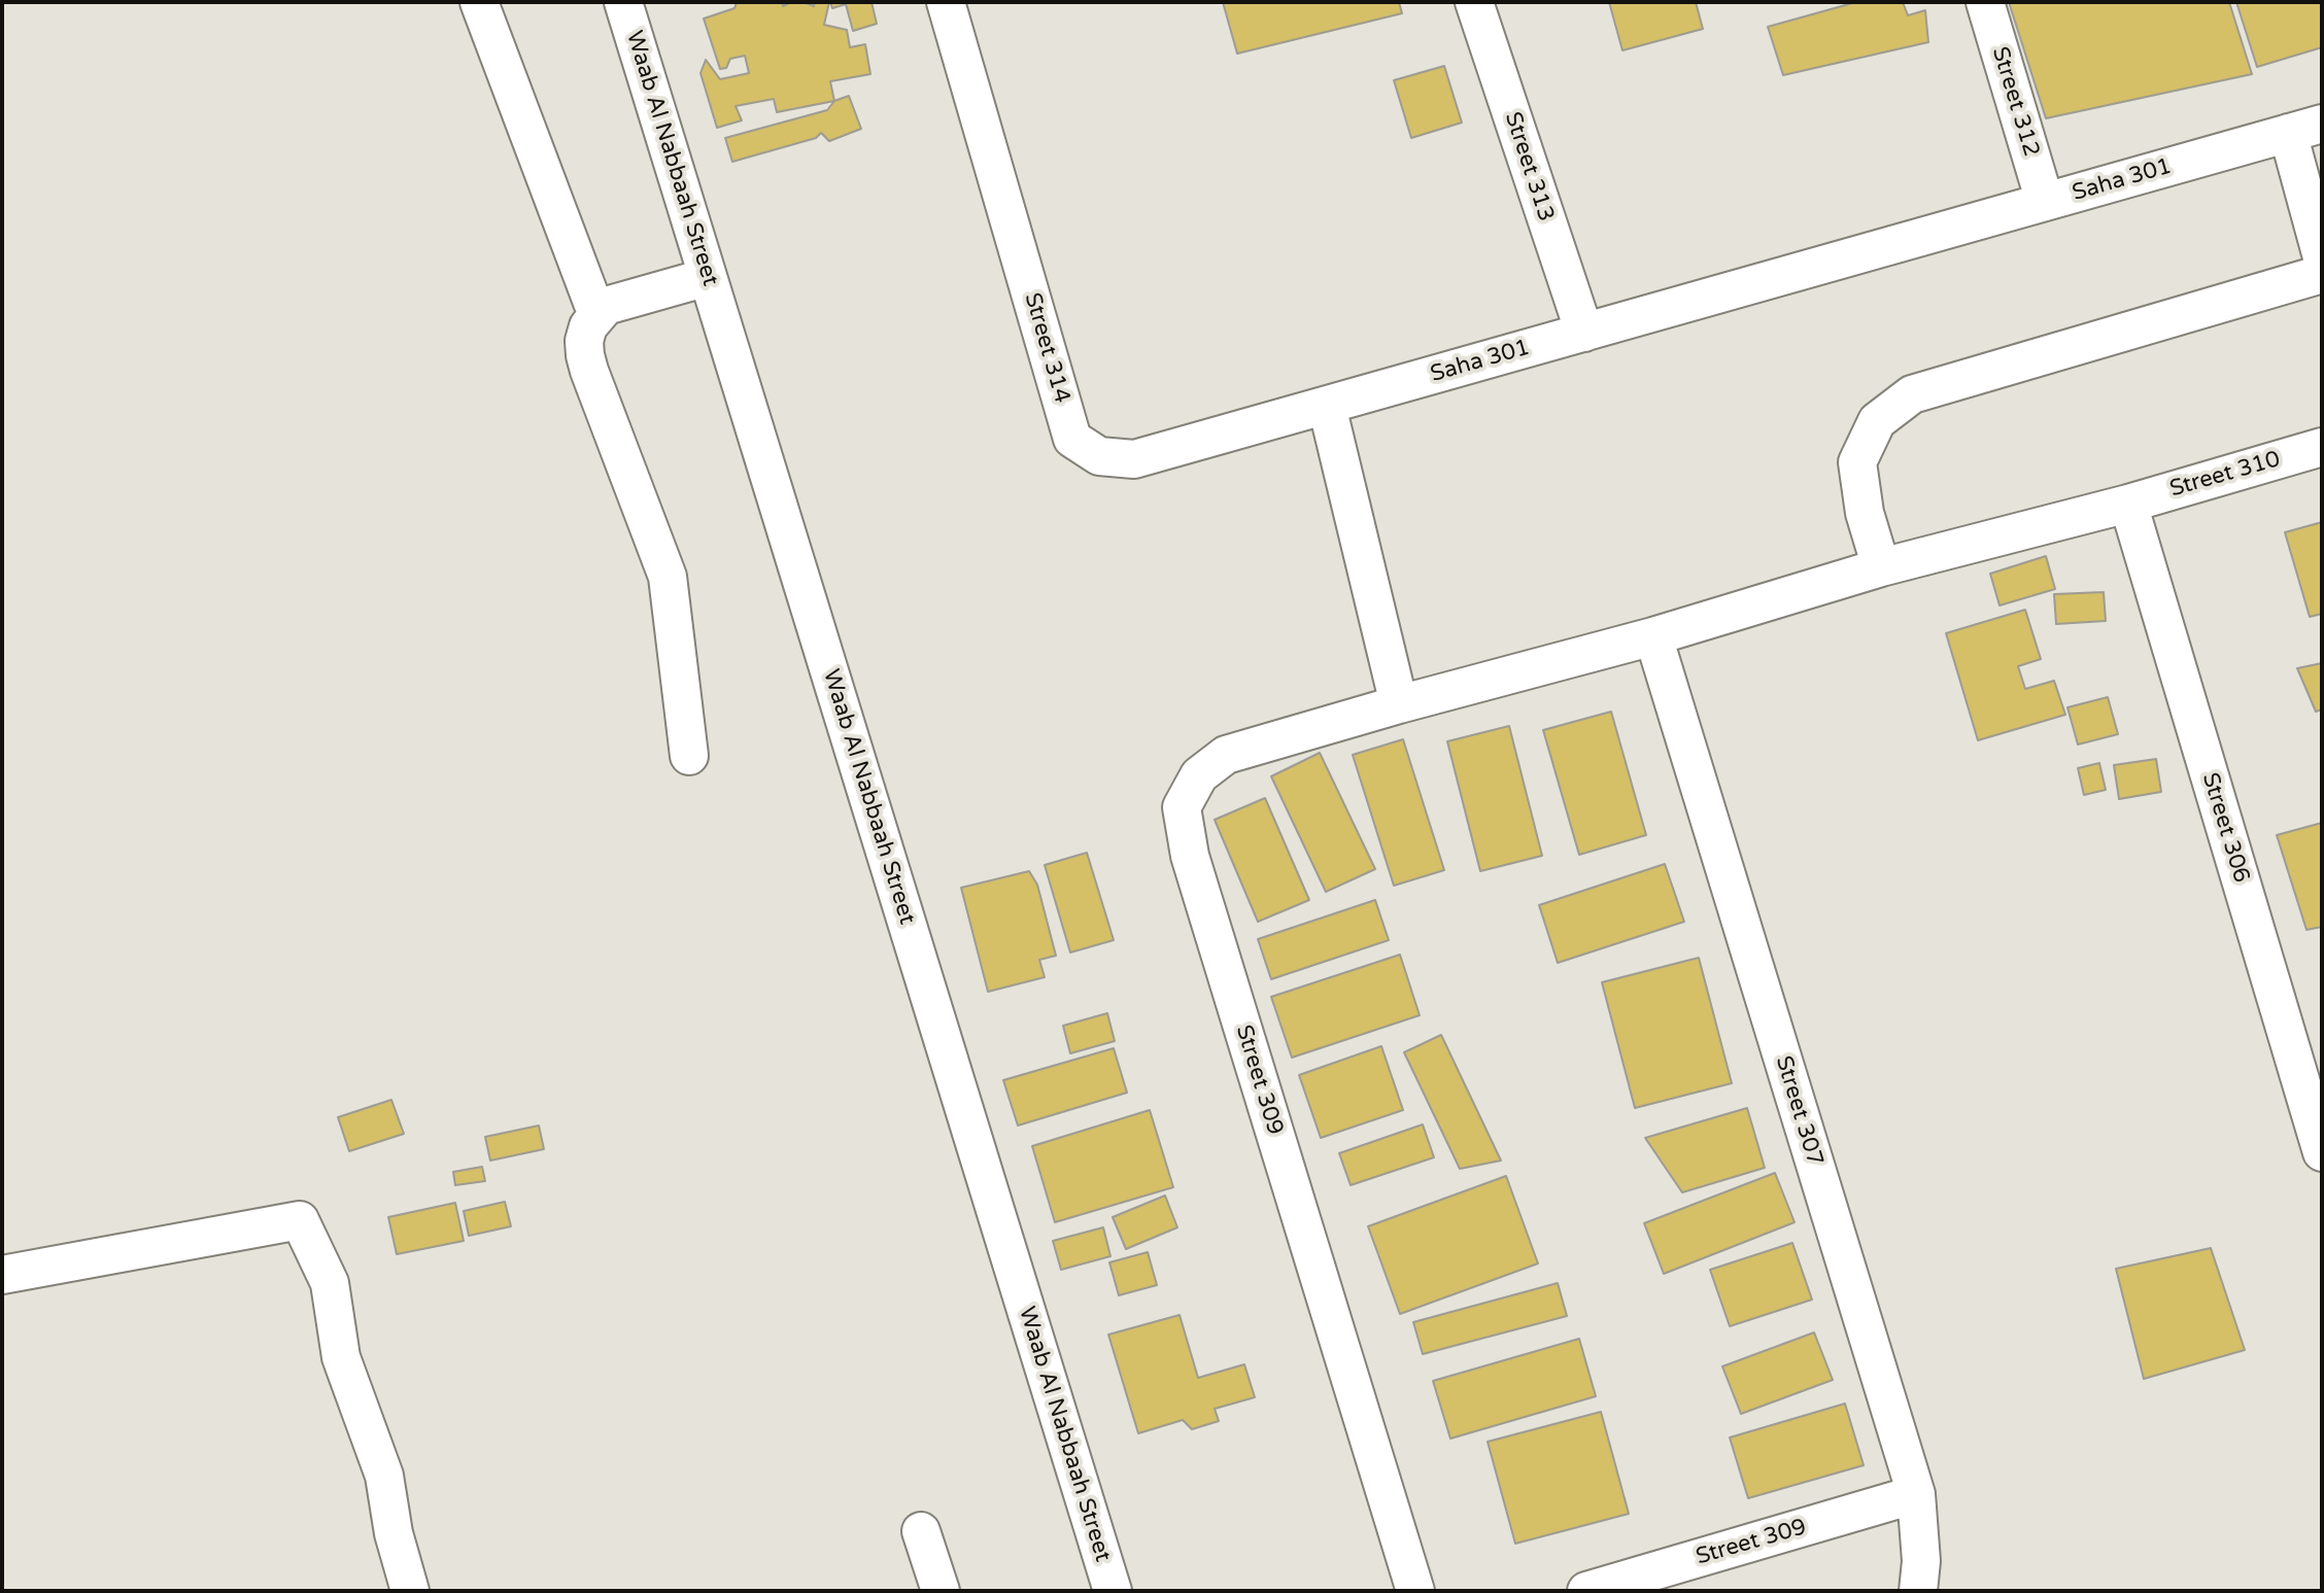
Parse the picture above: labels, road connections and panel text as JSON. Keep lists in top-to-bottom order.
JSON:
{
  "streets": {
    "street": [
      "Street 312",
      "Waab Al Nabbaah Street",
      "Street 313",
      "Saha 301",
      "Street 314",
      "Street 310",
      "Street 306",
      "Street 309",
      "Street 307"
    ]
  },
  "crossings": [
    ["Street 312", "Saha 301"],
    ["Street 313", "Saha 301"],
    ["Saha 301", "Street 314"],
    ["Street 310", "Street 306"],
    ["Street 309", "Street 307"]
  ]
}
